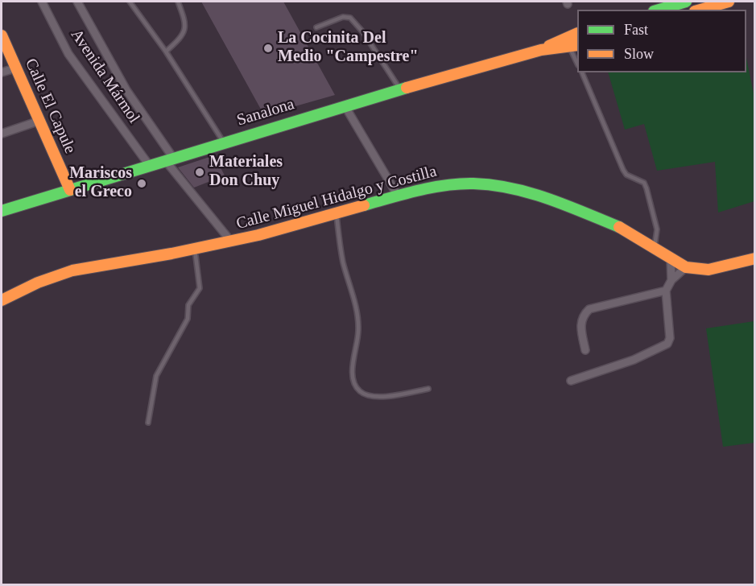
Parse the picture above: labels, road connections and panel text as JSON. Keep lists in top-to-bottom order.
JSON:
{
  "streets": {
    "street": [
      "Avenida Mármol",
      "Calle El Capule",
      "Sanalona",
      "Calle Miguel Hidalgo y Costilla"
    ]
  },
  "crossings": [
    ["Avenida Mármol", "Sanalona"],
    ["Calle El Capule", "Sanalona"]
  ],
  "places": ["La Cocinita Del Medio \"Campestre\"", "Materiales Don Chuy", "Mariscos el Greco"],
  "legend": ["Fast", "Slow"]
}
